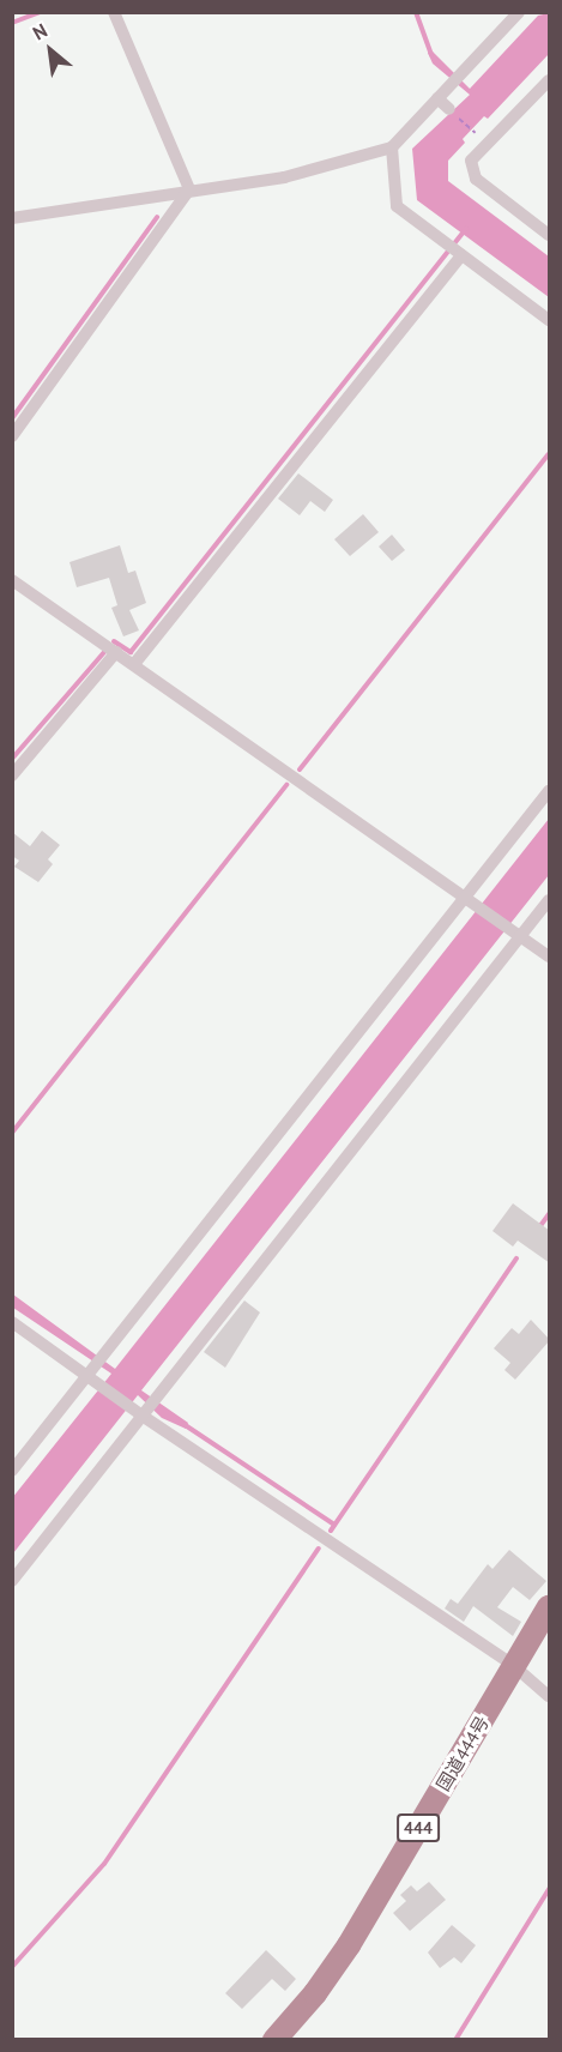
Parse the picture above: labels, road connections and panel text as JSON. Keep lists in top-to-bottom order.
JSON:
{
  "streets": {
    "highway": ["国道444号", "444"]
  },
  "north": "top left"
}
